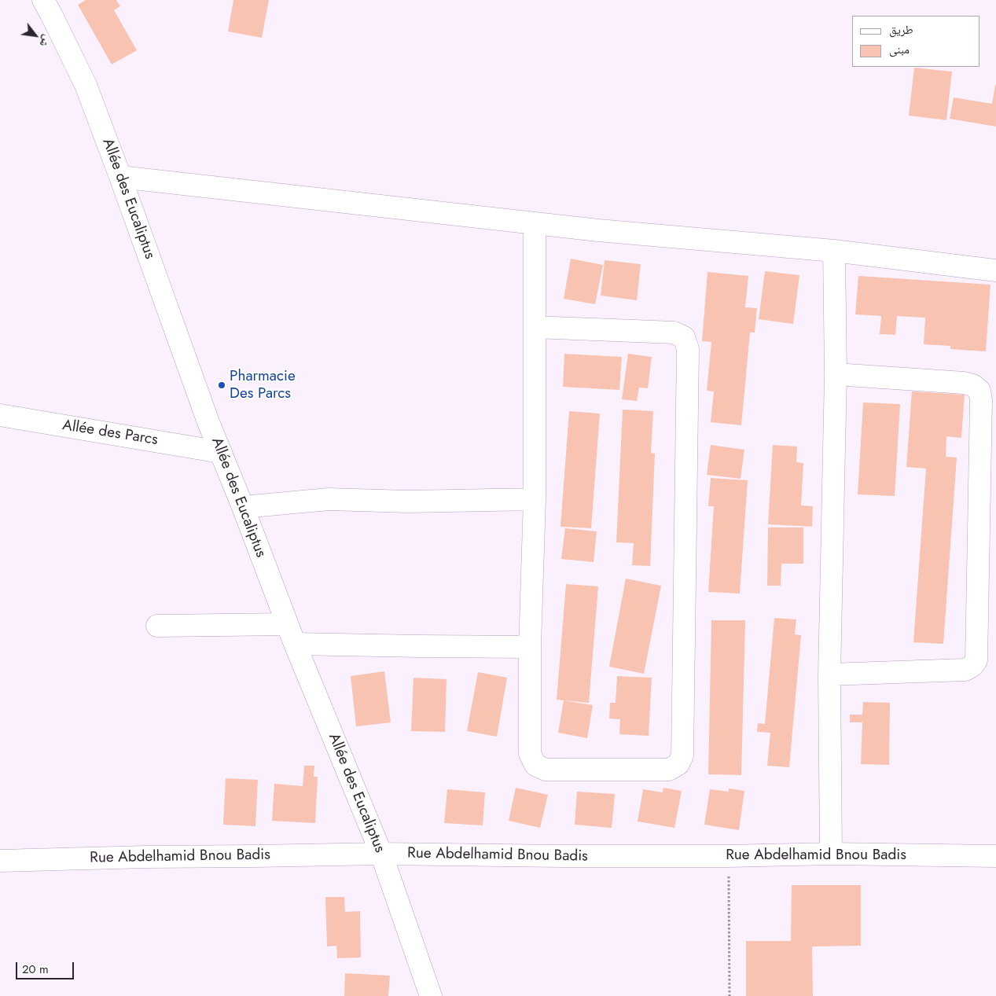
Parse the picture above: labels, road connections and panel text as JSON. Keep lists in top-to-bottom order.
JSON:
{
  "streets": {
    "street": ["Allée des Eucaliptus", "Allée des Parcs", "Rue Abdelhamid Bnou Badis"]
  },
  "crossings": [
    ["Allée des Eucaliptus", "Allée des Parcs"],
    ["Allée des Eucaliptus", "Rue Abdelhamid Bnou Badis"]
  ],
  "places": ["Pharmacie Des Parcs"],
  "legend": ["طريق", "مبنى"],
  "scale_bar": "20 m",
  "north": "bottom right"
}
